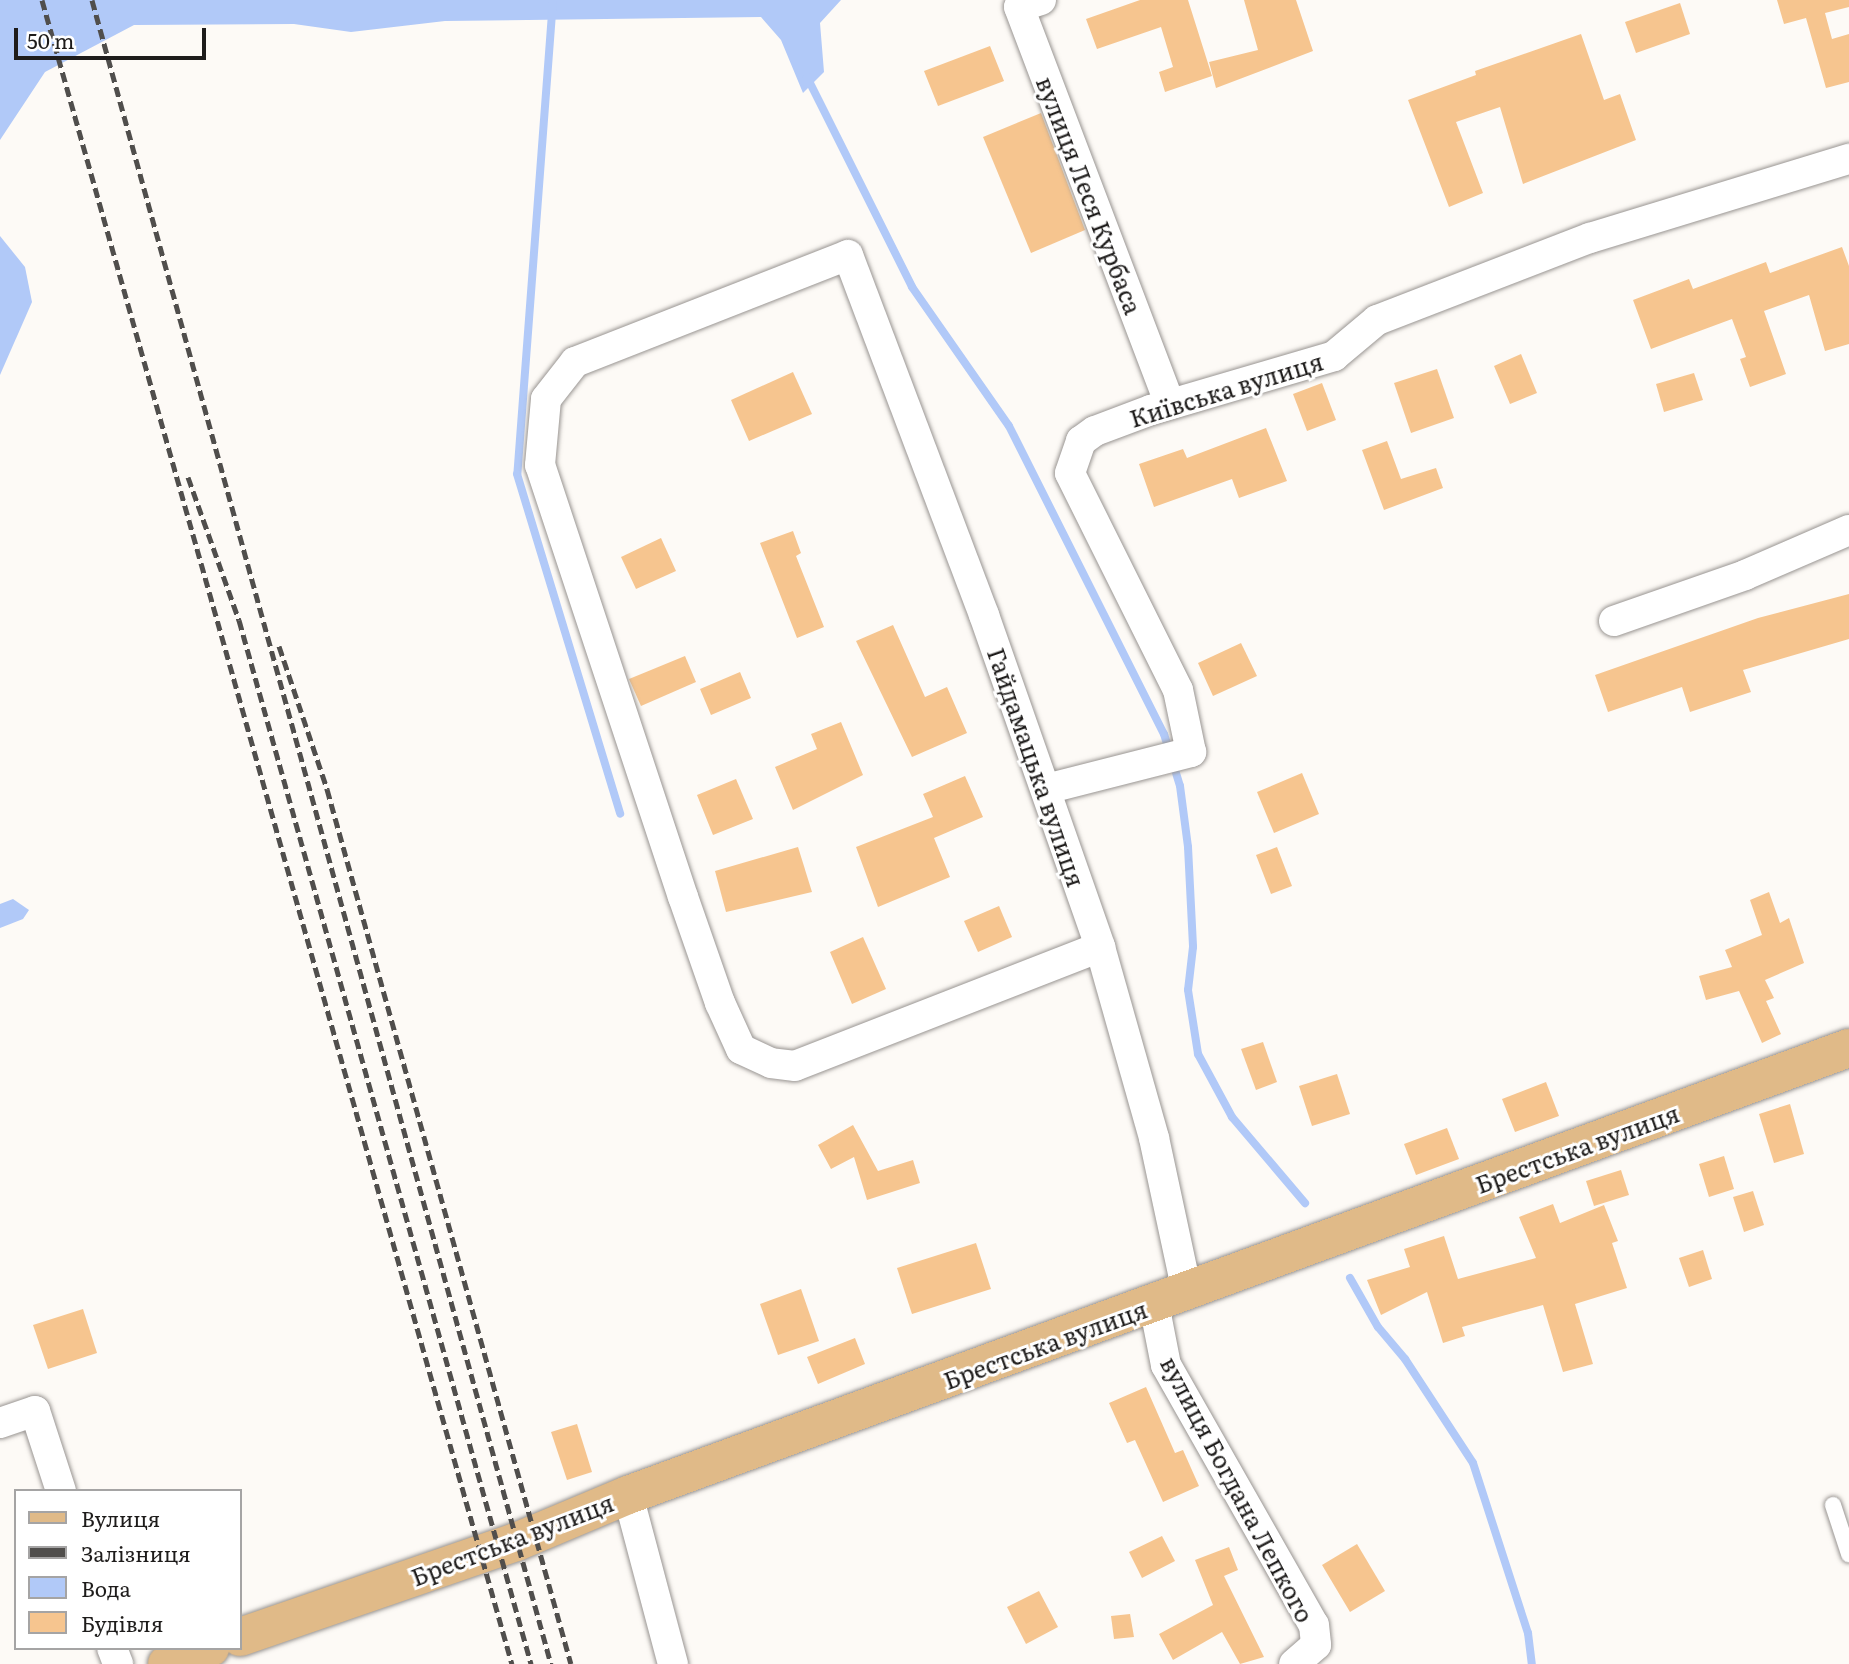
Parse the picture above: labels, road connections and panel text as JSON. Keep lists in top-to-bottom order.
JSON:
{
  "streets": {
    "main road": ["Брестська вулиця"],
    "street": [
      "вулиця Леся Курбаса",
      "Київська вулиця",
      "Гайдамацька вулиця",
      "вулиця Богдана Лепкого"
    ]
  },
  "crossings": [
    ["вулиця Леся Курбаса", "Київська вулиця"],
    ["Київська вулиця", "Гайдамацька вулиця"],
    ["Гайдамацька вулиця", "Брестська вулиця"],
    ["Гайдамацька вулиця", "вулиця Богдана Лепкого"],
    ["Брестська вулиця", "вулиця Богдана Лепкого"]
  ],
  "legend": [
    "Вулиця",
    "Залізниця",
    "Вода",
    "Будівля"
  ],
  "scale_bar": "50 m"
}
